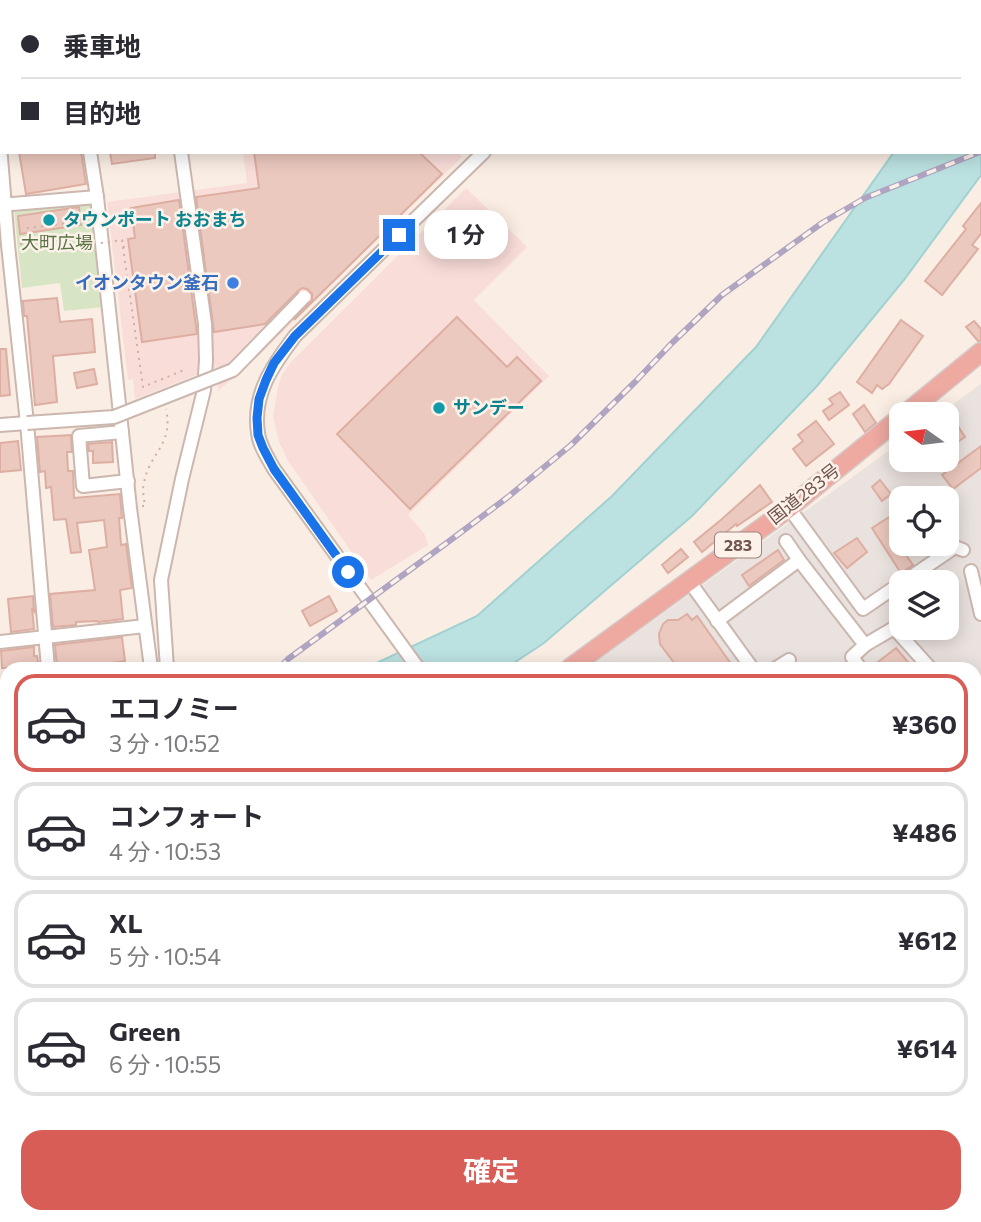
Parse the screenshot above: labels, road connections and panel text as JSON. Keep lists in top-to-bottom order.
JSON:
{
  "streets": {
    "highway": ["国道283号", "283"]
  },
  "parks": ["大町広場"],
  "places": ["タウンポート おおまち", "イオンタウン釜石", "サンデー"],
  "north": "left",
  "page": {
    "banner": ["乗車地", "目的地"],
    "bubble": "1 分",
    "list": [
      {
        "name": "エコノミー",
        "note": "3 分 · 10:52",
        "value": "¥360"
      },
      {
        "name": "コンフォート",
        "note": "4 分 · 10:53",
        "value": "¥486"
      },
      {
        "name": "XL",
        "note": "5 分 · 10:54",
        "value": "¥612"
      },
      {
        "name": "Green",
        "note": "6 分 · 10:55",
        "value": "¥614"
      }
    ],
    "buttons": "確定"
  }
}
